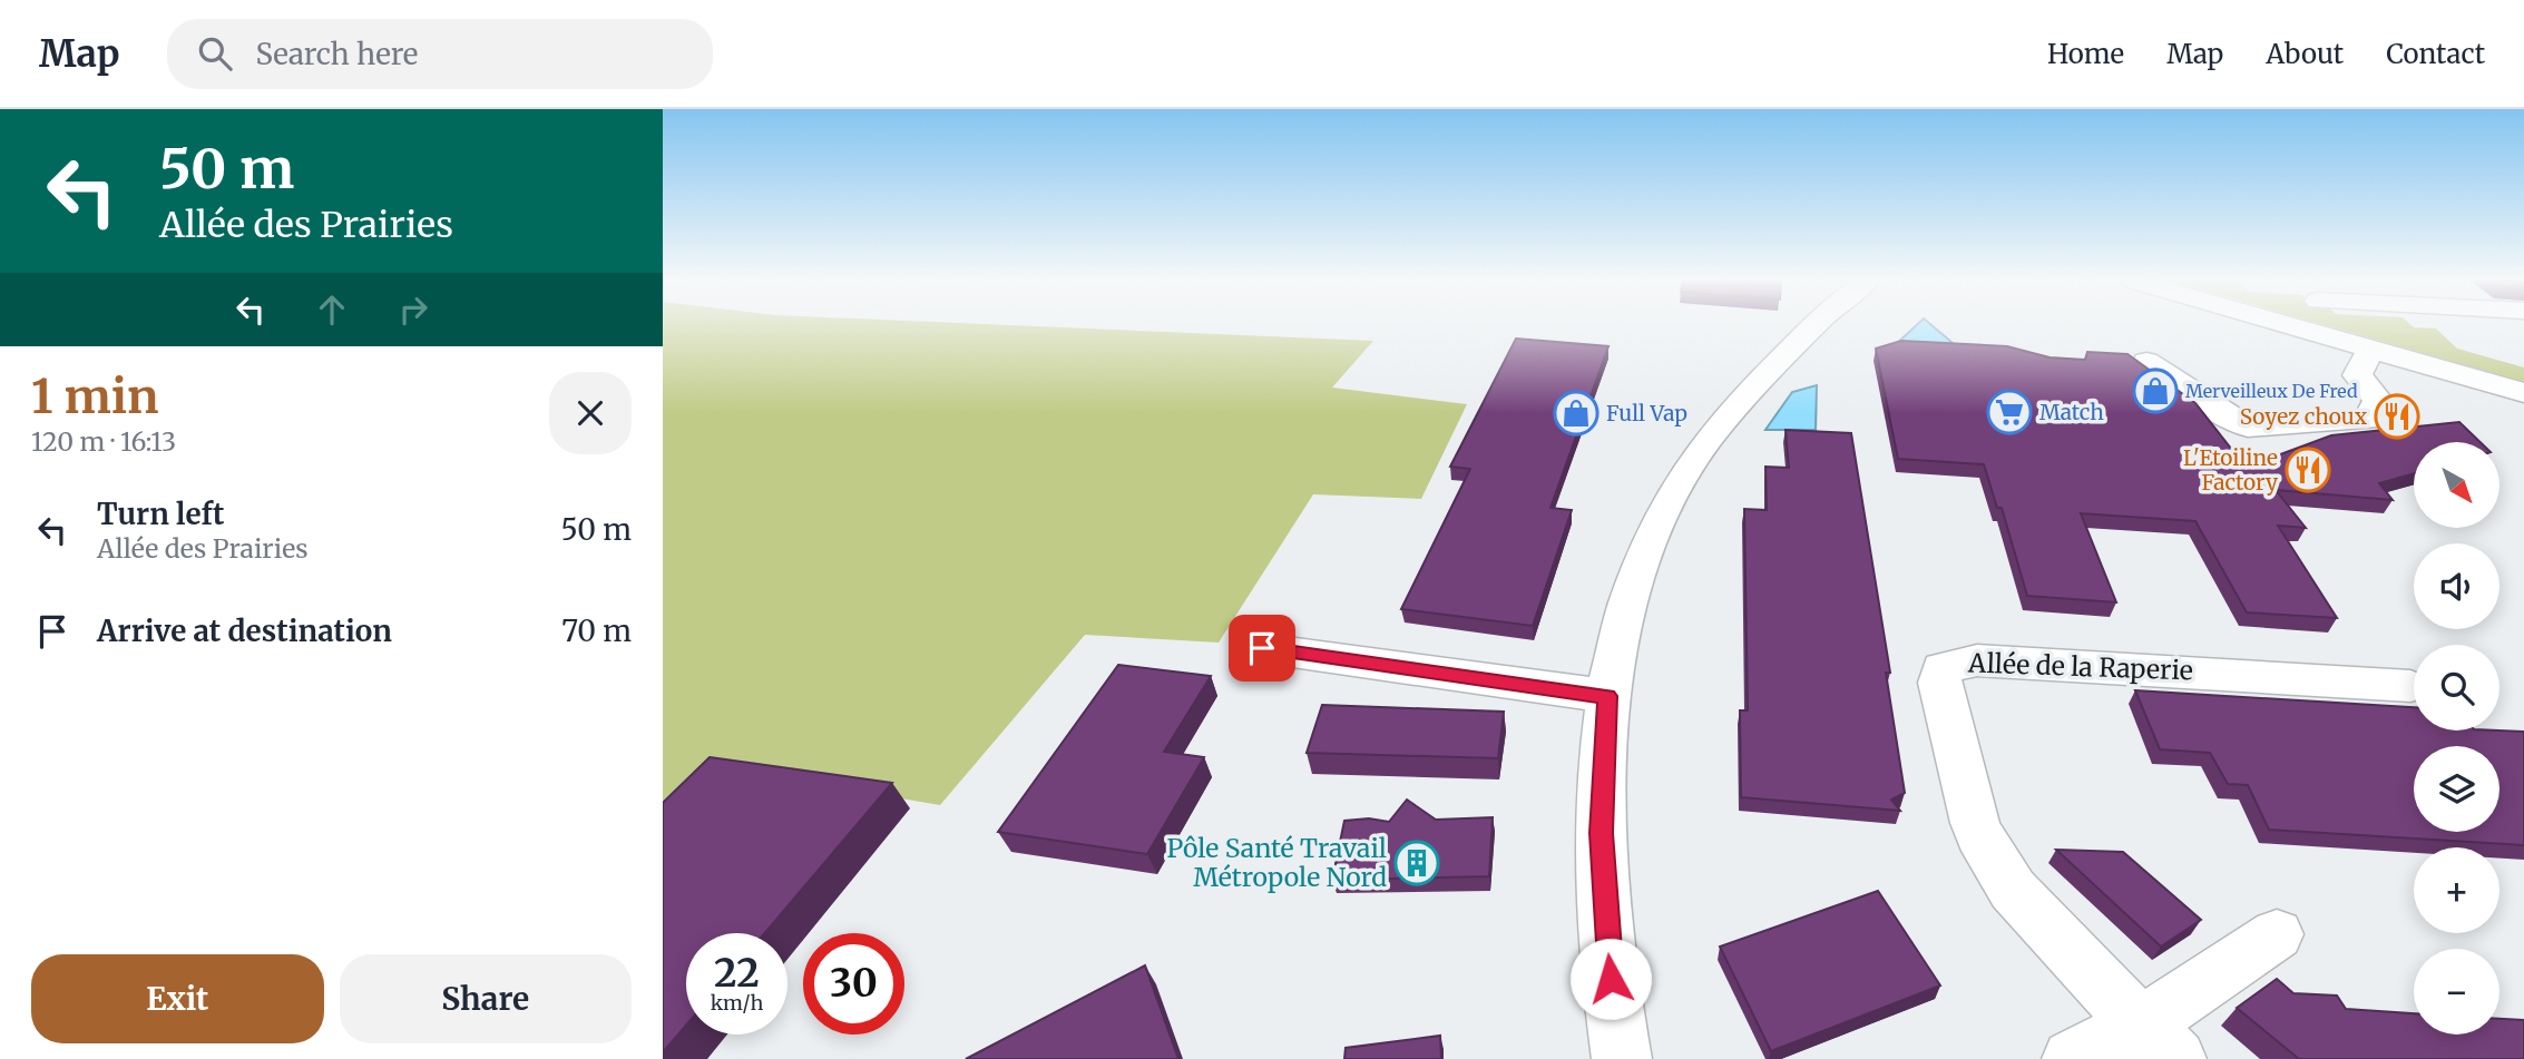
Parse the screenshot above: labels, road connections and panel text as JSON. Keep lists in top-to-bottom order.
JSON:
{
  "streets": {
    "street": ["Allée de la Raperie"]
  },
  "places": {
    "shop": ["Merveilleux De Fred", "Full Vap"],
    "supermarket": ["Match"],
    "restaurant": ["Soyez choux", "L'Etoiline Factory"],
    "building": ["Pôle Santé Travail Métropole Nord"]
  },
  "north": "bottom right",
  "page": {
    "header": "Map",
    "search": "Search here",
    "nav": [
      "Home",
      "Map",
      "About",
      "Contact"
    ],
    "turn": ["50 m", "Allée des Prairies"],
    "heading": ["1 min", "120 m · 16:13"],
    "map_buttons": ["+", "−"],
    "list": [
      {
        "name": "Turn left",
        "note": "Allée des Prairies",
        "value": "50 m"
      },
      {
        "name": "Arrive at destination",
        "value": "70 m"
      }
    ],
    "speed": "22 km/h",
    "limit": "30",
    "buttons": ["Exit", "Share"]
  }
}
